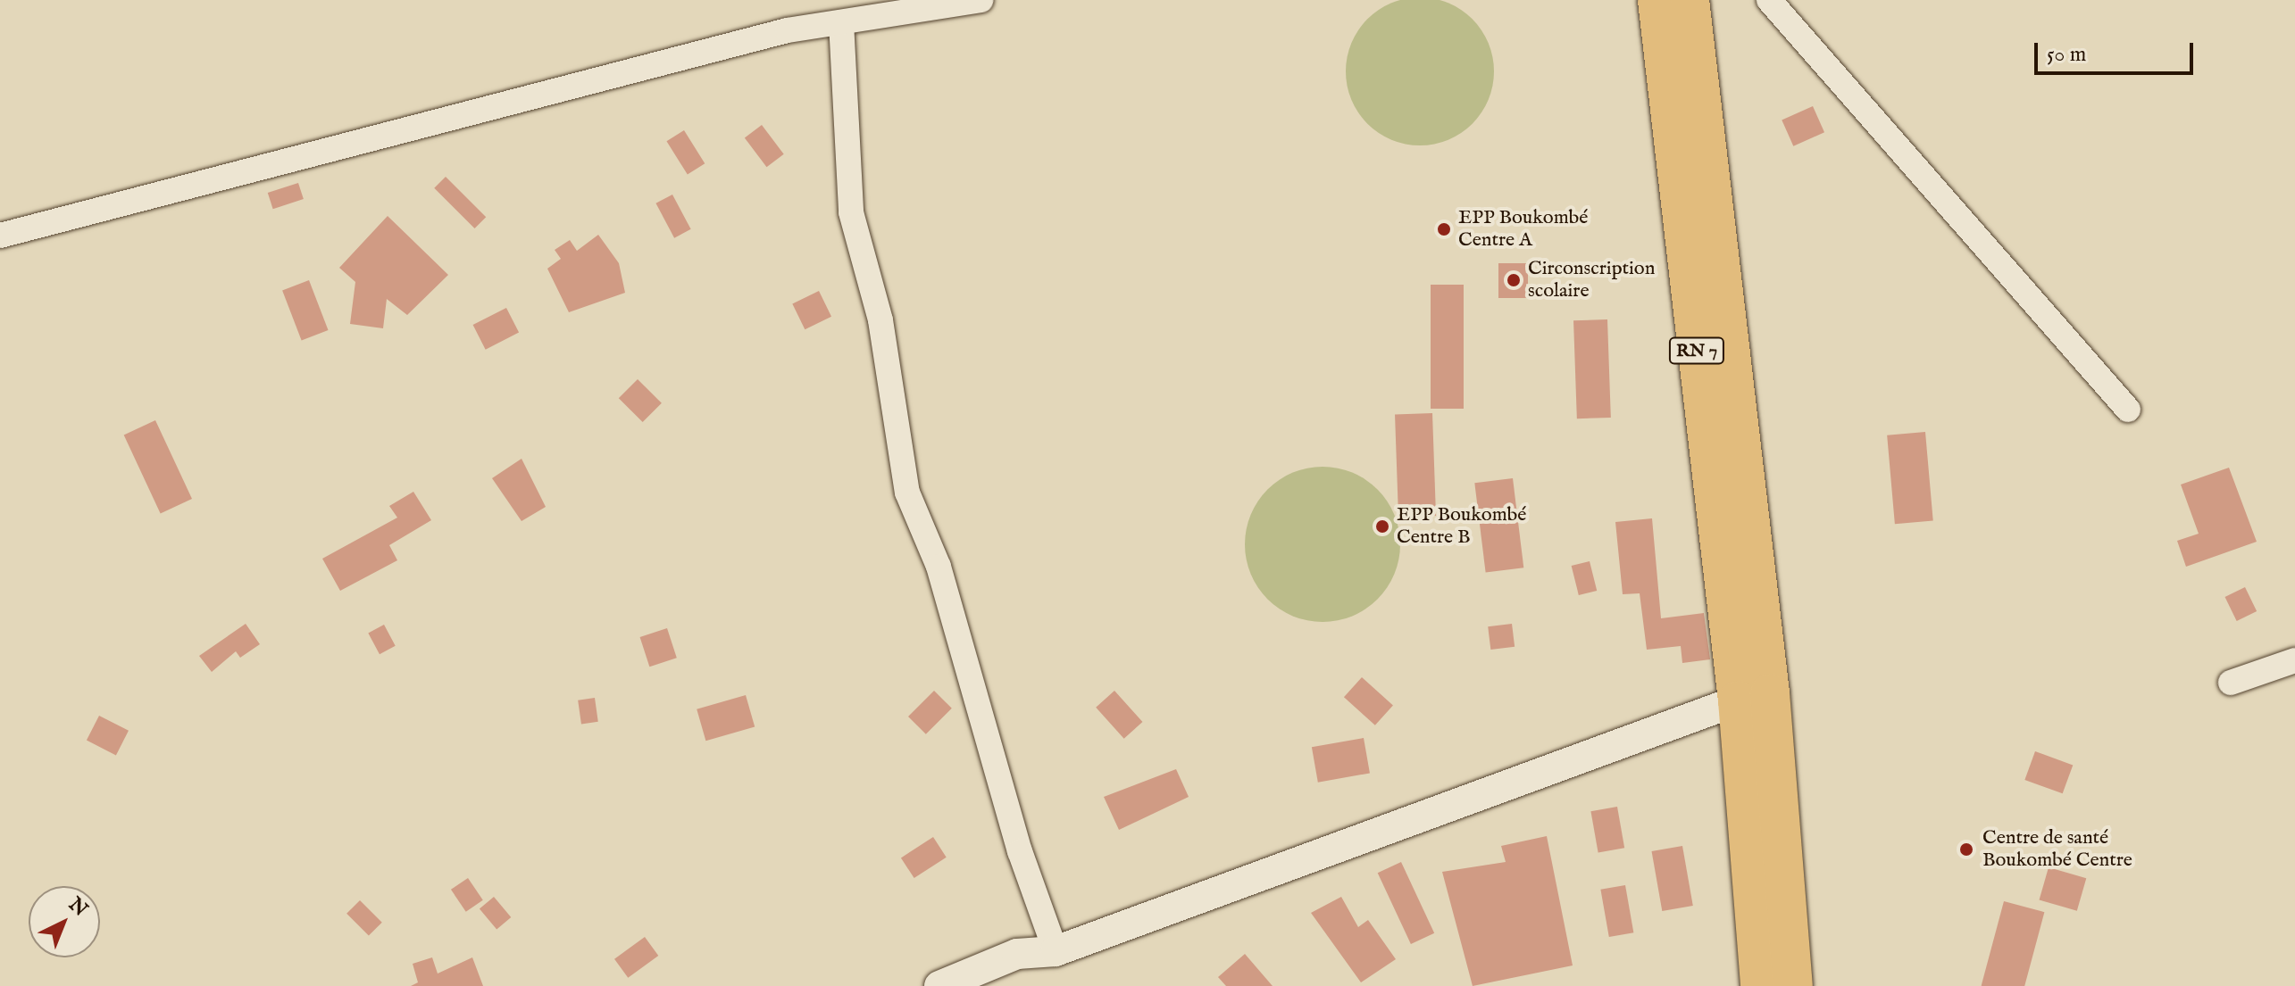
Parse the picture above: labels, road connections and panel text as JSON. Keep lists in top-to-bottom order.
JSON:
{
  "streets": {
    "main road": ["RN 7"]
  },
  "places": [
    "EPP Boukombé Centre A",
    "Circonscription scolaire",
    "EPP Boukombé Centre B",
    "Centre de santé Boukombé Centre"
  ],
  "scale_bar": "50 m",
  "north": "top right"
}
